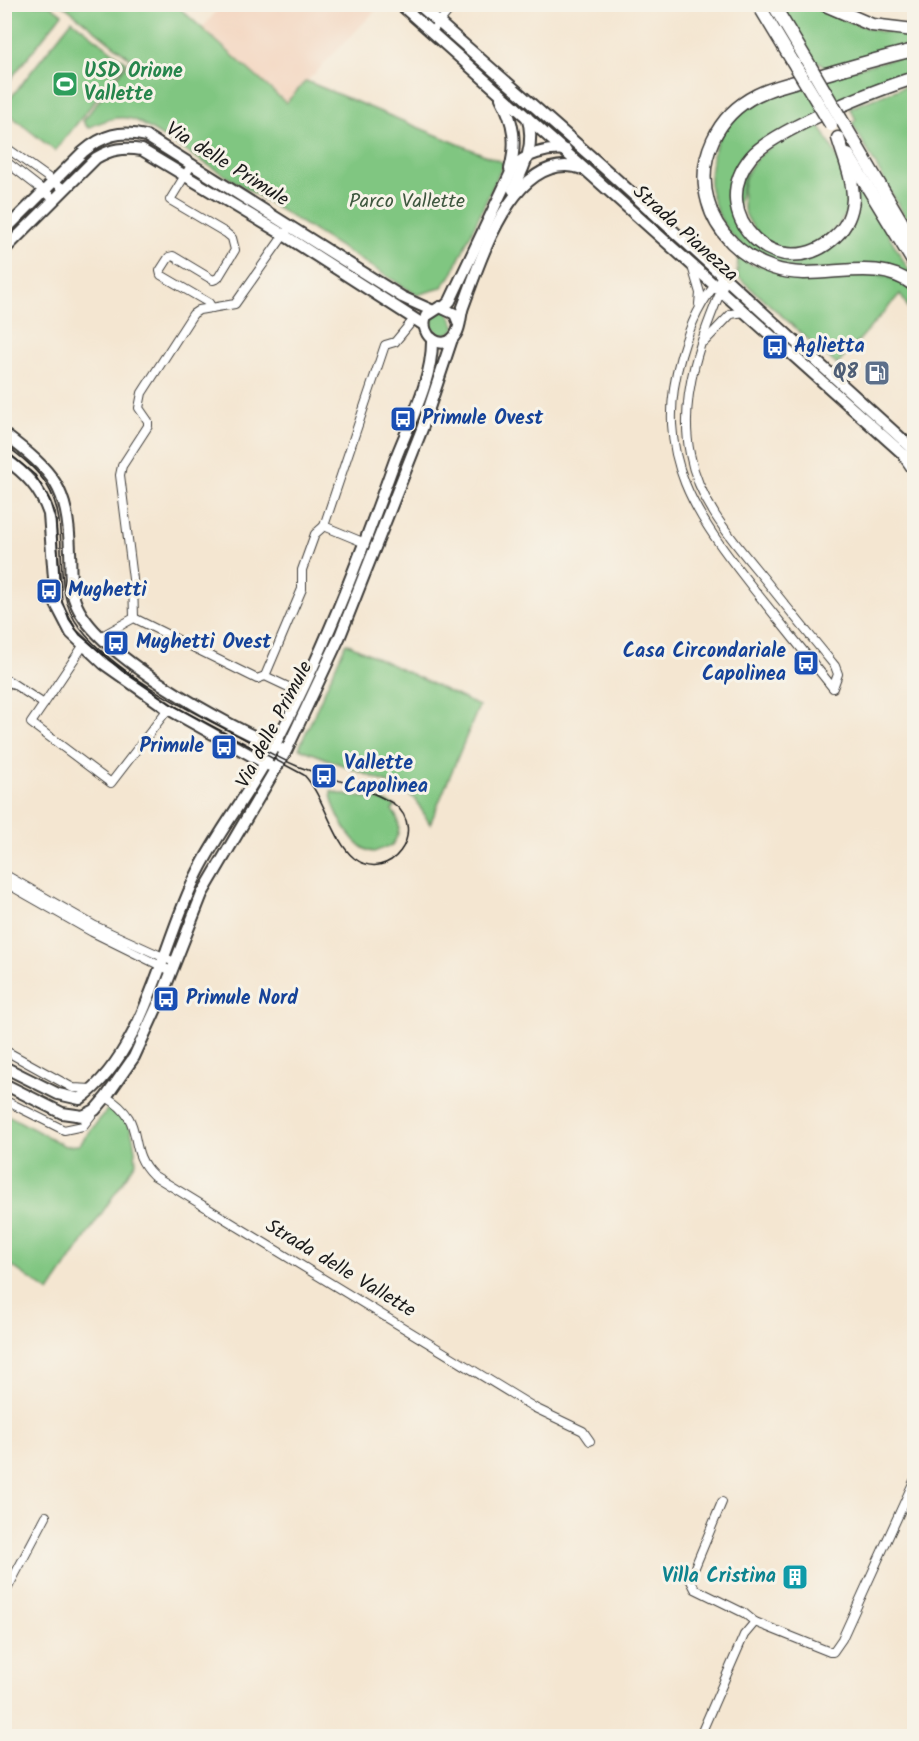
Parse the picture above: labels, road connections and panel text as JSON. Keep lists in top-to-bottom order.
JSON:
{
  "streets": {
    "main road": ["Via delle Primule", "Strada Pianezza"],
    "street": ["Strada delle Vallette"]
  },
  "crossings": [
    ["Via delle Primule", "Strada delle Vallette"]
  ],
  "parks": ["Parco Vallette"],
  "places": {
    "sports": ["USD Orione Vallette"],
    "bus stop": [
      "Aglietta",
      "Primule Ovest",
      "Mughetti",
      "Mughetti Ovest",
      "Casa Circondariale Capolinea",
      "Primule",
      "Vallette Capolinea",
      "Primule Nord"
    ],
    "fuel station": ["Q8"],
    "building": ["Villa Cristina"]
  }
}
